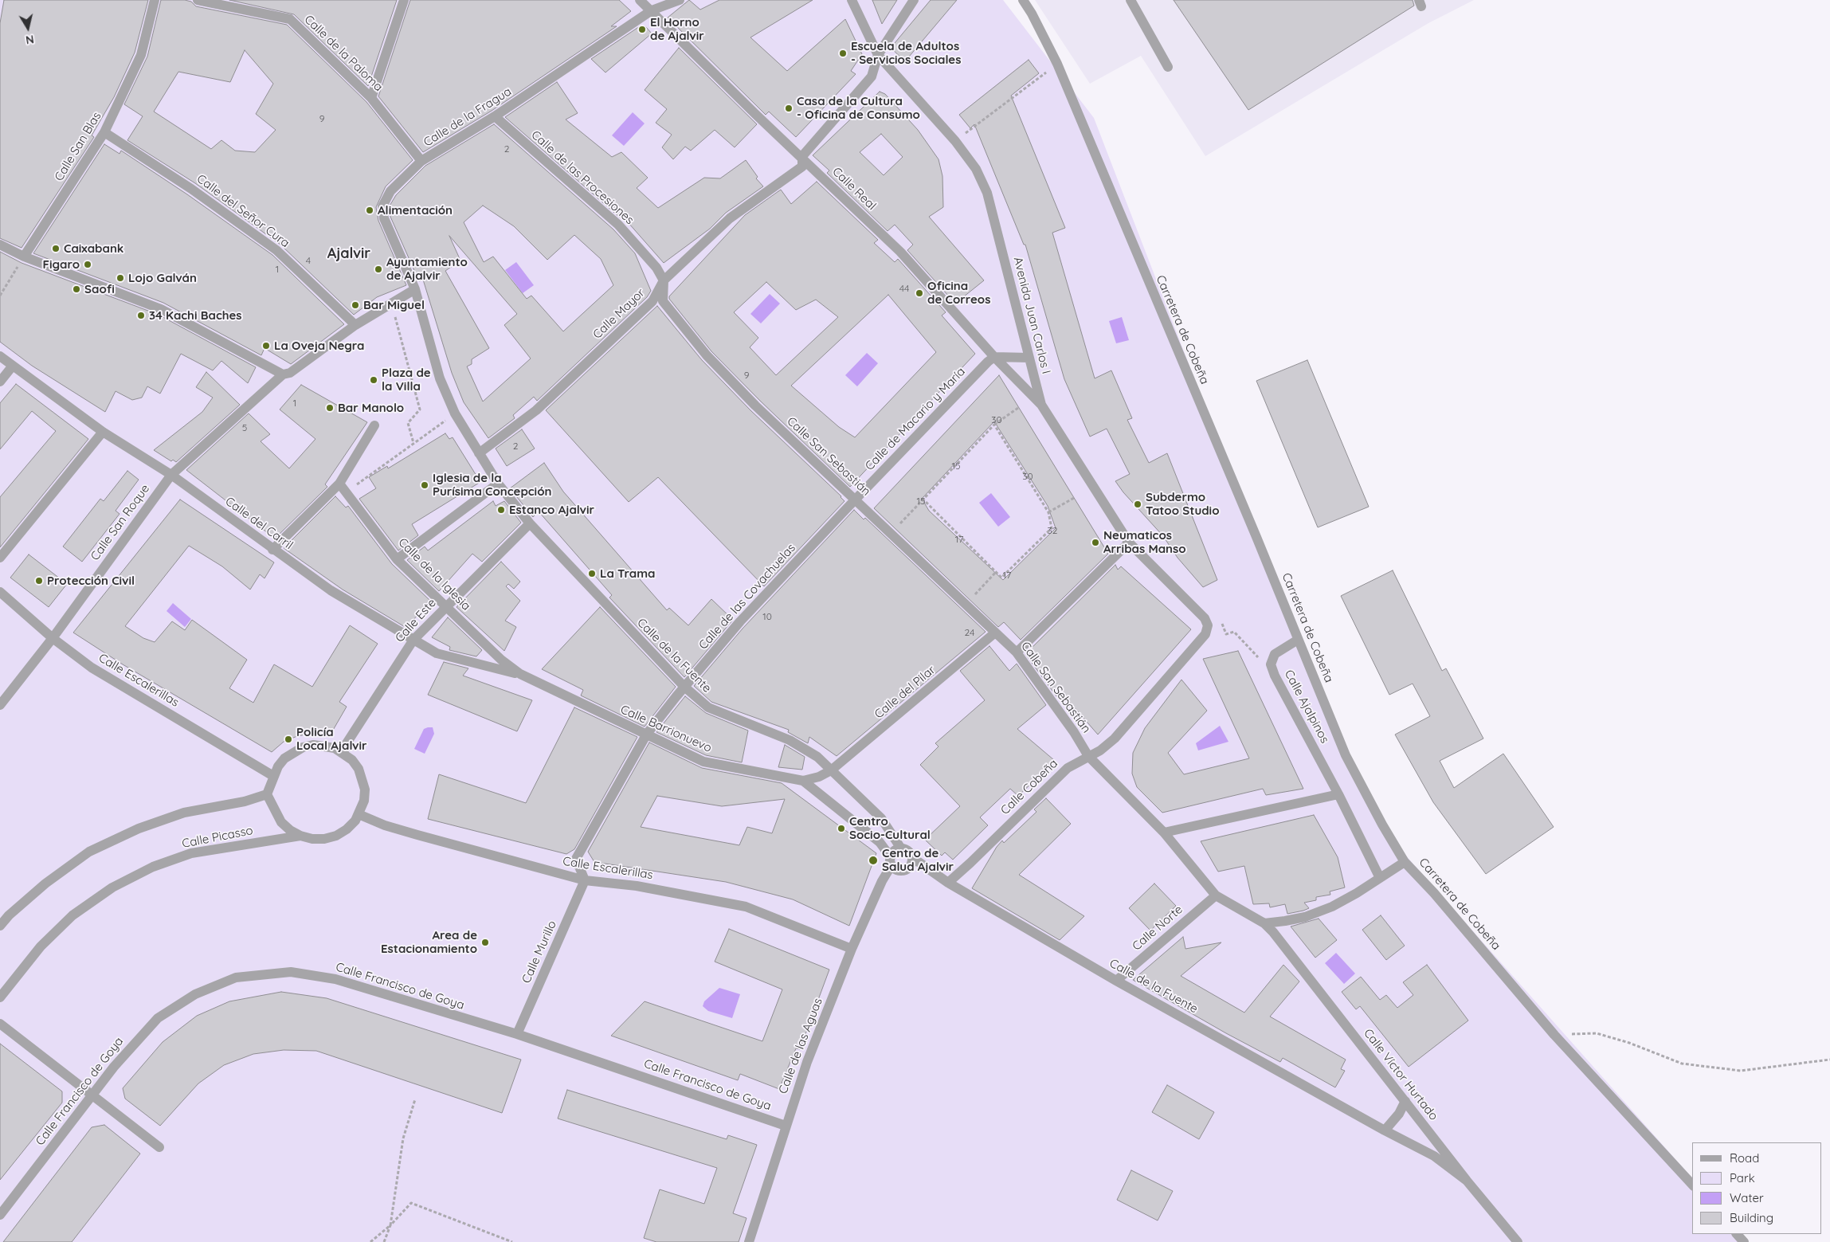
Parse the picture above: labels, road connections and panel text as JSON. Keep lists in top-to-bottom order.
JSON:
{
  "streets": {
    "street": [
      "Calle de la Paloma",
      "Calle de la Fragua",
      "Calle San Blas",
      "Calle de las Procesiones",
      "Calle Real",
      "Calle del Señor Cura",
      "Calle Mayor",
      "Avenida Juan Carlos I",
      "Carretera de Cobeña",
      "Calle de Macario y María",
      "Calle San Sebastián",
      "Calle San Roque",
      "Calle del Carril",
      "Calle de la Iglesia",
      "Calle de las Covachuelas",
      "Calle Este",
      "Calle de la Fuente",
      "Calle Escalerillas",
      "Calle del Pilar",
      "Calle Ajalpinos",
      "Calle Barrionuevo",
      "Calle Cobeña",
      "Calle Picasso",
      "Calle Norte",
      "Calle Murillo",
      "Calle Francisco de Goya",
      "Calle de las Aguas",
      "Calle Víctor Hurtado"
    ]
  },
  "crossings": [
    ["Calle de la Paloma", "Calle de la Fragua"],
    ["Calle de la Fragua", "Calle de las Procesiones"],
    ["Calle de la Fragua", "Calle Real"],
    ["Calle San Blas", "Calle del Señor Cura"],
    ["Calle de las Procesiones", "Calle Mayor"],
    ["Calle de las Procesiones", "Calle San Sebastián"],
    ["Calle Real", "Calle Mayor"],
    ["Calle Real", "Avenida Juan Carlos I"],
    ["Calle Real", "Calle de Macario y María"],
    ["Calle Mayor", "Calle San Sebastián"],
    ["Calle Mayor", "Calle de la Fuente"],
    ["Avenida Juan Carlos I", "Calle Cobeña"],
    ["Carretera de Cobeña", "Calle Ajalpinos"],
    ["Calle de Macario y María", "Calle San Sebastián"],
    ["Calle de Macario y María", "Calle de las Covachuelas"],
    ["Calle San Sebastián", "Calle de las Covachuelas"],
    ["Calle San Sebastián", "Calle del Pilar"],
    ["Calle San Sebastián", "Calle Cobeña"],
    ["Calle San Sebastián", "Calle Norte"],
    ["Calle San Sebastián", "Calle Víctor Hurtado"],
    ["Calle San Roque", "Calle del Carril"],
    ["Calle San Roque", "Calle Escalerillas"],
    ["Calle del Carril", "Calle de la Iglesia"],
    ["Calle del Carril", "Calle Este"],
    ["Calle del Carril", "Calle Barrionuevo"],
    ["Calle de la Iglesia", "Calle Este"],
    ["Calle de la Iglesia", "Calle Barrionuevo"],
    ["Calle de las Covachuelas", "Calle de la Fuente"],
    ["Calle de las Covachuelas", "Calle Escalerillas"],
    ["Calle de las Covachuelas", "Calle Barrionuevo"],
    ["Calle de las Covachuelas", "Calle Murillo"],
    ["Calle Este", "Calle de la Fuente"],
    ["Calle Este", "Calle Escalerillas"],
    ["Calle Este", "Calle Picasso"],
    ["Calle de la Fuente", "Calle del Pilar"],
    ["Calle de la Fuente", "Calle Barrionuevo"],
    ["Calle de la Fuente", "Calle Cobeña"],
    ["Calle de la Fuente", "Calle Norte"],
    ["Calle de la Fuente", "Calle de las Aguas"],
    ["Calle de la Fuente", "Calle Víctor Hurtado"],
    ["Calle Escalerillas", "Calle Picasso"],
    ["Calle Escalerillas", "Calle Murillo"],
    ["Calle Escalerillas", "Calle de las Aguas"],
    ["Calle del Pilar", "Calle Barrionuevo"],
    ["Calle Murillo", "Calle Francisco de Goya"],
    ["Calle Francisco de Goya", "Calle de las Aguas"]
  ],
  "districts": ["Ajalvir"],
  "places": [
    "El Horno de Ajalvir",
    "Escuela de Adultos - Servicios Sociales",
    "Casa de la Cultura - Oficina de Consumo",
    "Alimentación",
    "Caixabank",
    "Figaro",
    "Ayuntamiento de Ajalvir",
    "Lojo Galván",
    "Saofi",
    "Oficina de Correos",
    "Bar Miguel",
    "34 Kachi Baches",
    "La Oveja Negra",
    "Plaza de la Villa",
    "Bar Manolo",
    "Iglesia de la Purísima Concepción",
    "Subdermo Tatoo Studio",
    "Estanco Ajalvir",
    "Neumaticos Arribas Manso",
    "La Trama",
    "Protección Civil",
    "Policía Local Ajalvir",
    "Centro Socio-Cultural",
    "Centro de Salud Ajalvir",
    "Area de Estacionamiento"
  ],
  "house_numbers": [
    "9",
    "2",
    "4",
    "1",
    "44",
    "9",
    "1",
    "30",
    "5",
    "2",
    "15",
    "30",
    "15",
    "32",
    "17",
    "17",
    "10",
    "24"
  ],
  "legend": [
    "Road",
    "Park",
    "Water",
    "Building"
  ],
  "north": "bottom"
}
